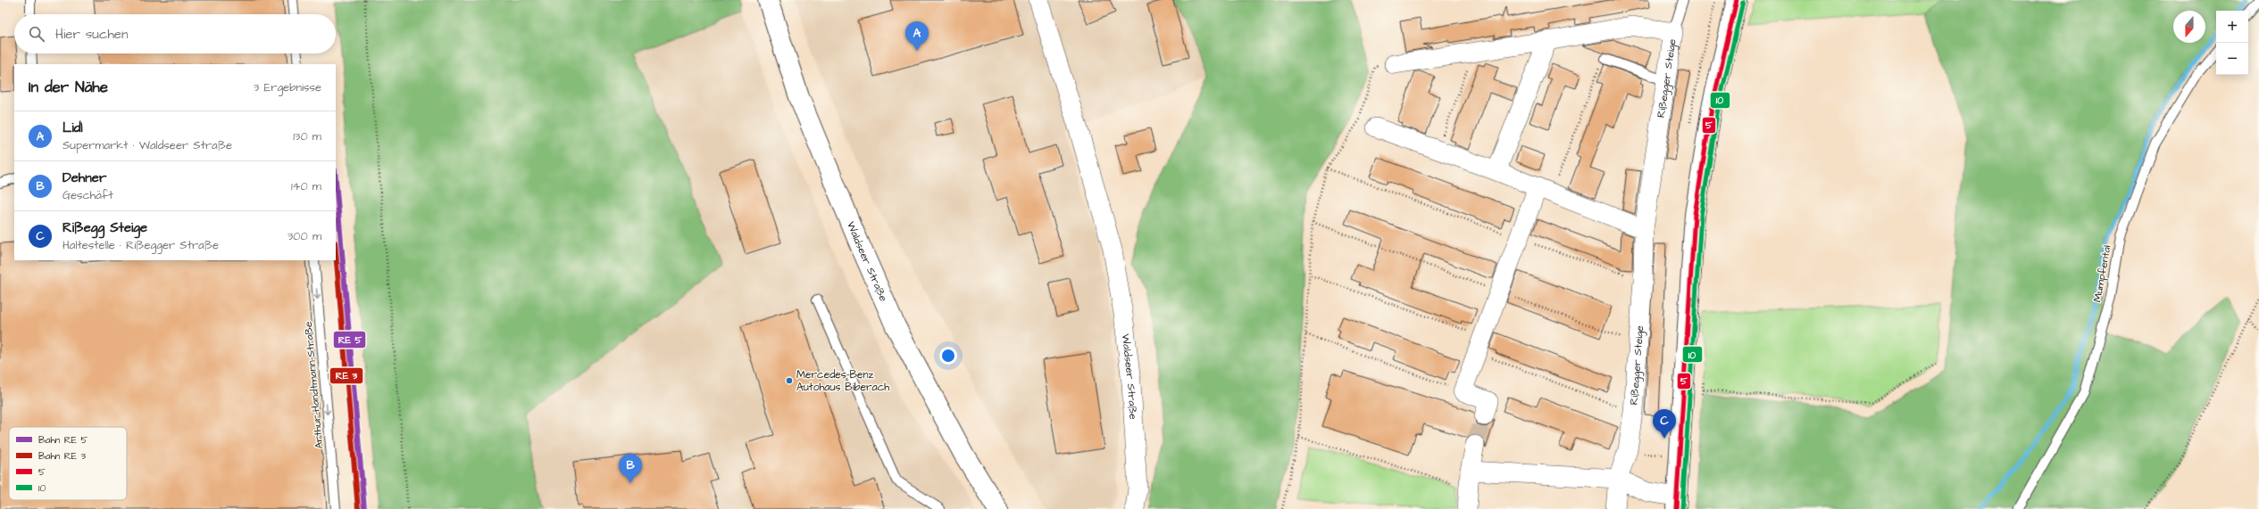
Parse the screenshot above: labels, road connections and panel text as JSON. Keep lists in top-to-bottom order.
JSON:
{
  "streets": {
    "main road": ["Waldseer Straße"],
    "street": ["Rißegger Steige"],
    "lane": ["Mumpfental", "Arthur-Handtmann-Straße"]
  },
  "one_way": ["Arthur-Handtmann-Straße"],
  "places": ["Mercedes-Benz Autohaus Biberach"],
  "lines": ["transit line 5", "transit line 10"],
  "legend": [
    "Bahn RE 5",
    "Bahn RE 3",
    "5",
    "10"
  ],
  "north": "bottom",
  "page": {
    "map_buttons": ["+", "−"],
    "search": "Hier suchen",
    "pins": ["A", "C", "B"],
    "heading": ["In der Nähe", "3 Ergebnisse"],
    "list": [
      {
        "mark": "A",
        "name": "Lidl",
        "note": "Supermarkt · Waldseer Straße",
        "value": "130 m"
      },
      {
        "mark": "B",
        "name": "Dehner",
        "note": "Geschäft",
        "value": "140 m"
      },
      {
        "mark": "C",
        "name": "Rißegg Steige",
        "note": "Haltestelle · Rißegger Straße",
        "value": "300 m"
      }
    ]
  }
}
